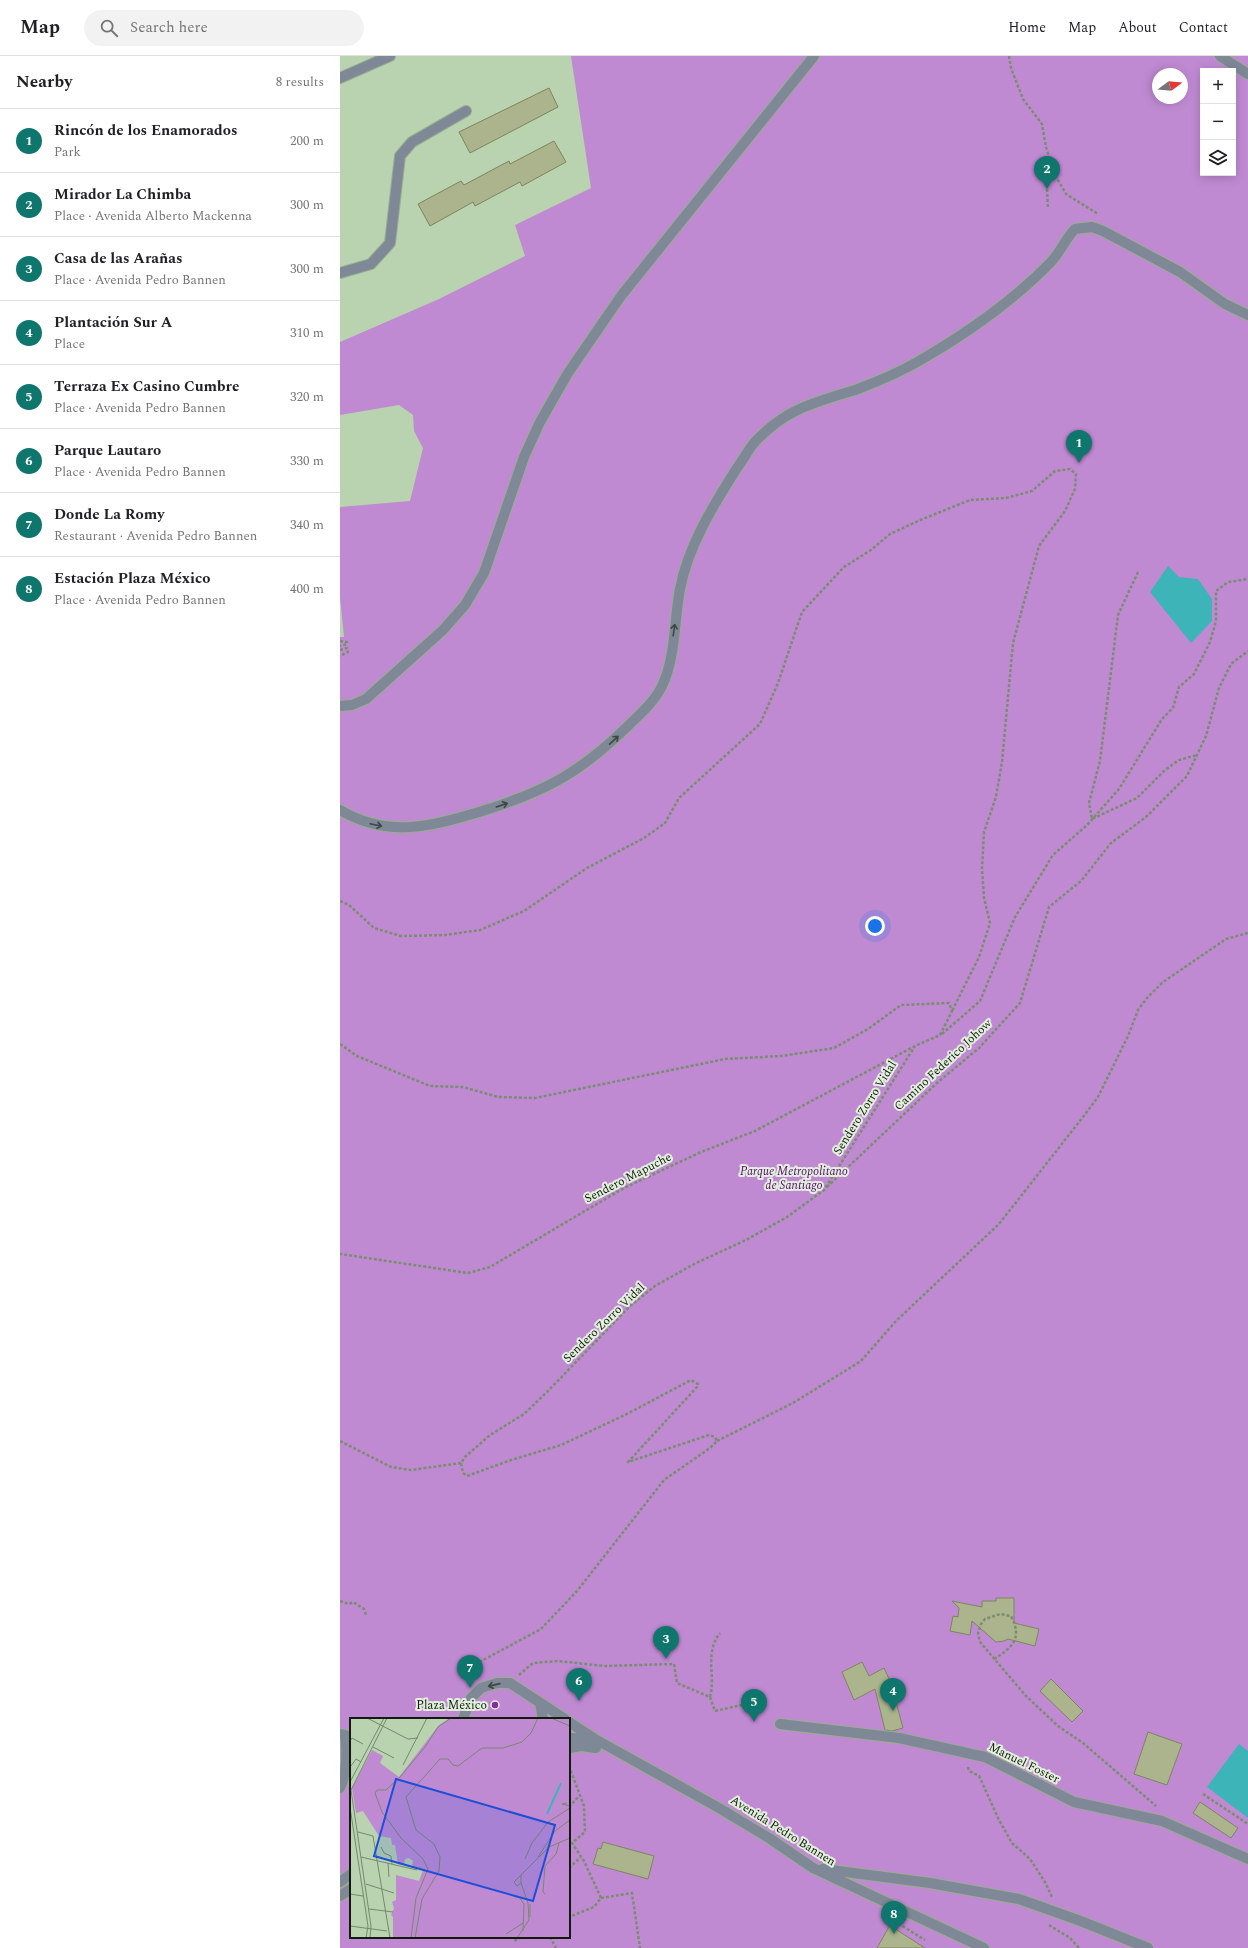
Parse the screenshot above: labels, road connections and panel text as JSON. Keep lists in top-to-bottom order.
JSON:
{
  "streets": {
    "street": ["Manuel Foster", "Avenida Pedro Bannen"],
    "path": ["Camino Federico Johow", "Sendero Zorro Vidal", "Sendero Mapuche"]
  },
  "crossings": [
    ["Camino Federico Johow", "Sendero Zorro Vidal"],
    ["Sendero Zorro Vidal", "Sendero Mapuche"]
  ],
  "parks": ["Parque Metropolitano de Santiago"],
  "places": ["Plaza México"],
  "north": "right",
  "page": {
    "header": "Map",
    "search": "Search here",
    "nav": [
      "Home",
      "Map",
      "About",
      "Contact"
    ],
    "heading": ["Nearby", "8 results"],
    "map_buttons": ["+", "−"],
    "list": [
      {
        "mark": "1",
        "name": "Rincón de los Enamorados",
        "note": "Park",
        "value": "200 m"
      },
      {
        "mark": "2",
        "name": "Mirador La Chimba",
        "note": "Place · Avenida Alberto Mackenna",
        "value": "300 m"
      },
      {
        "mark": "3",
        "name": "Casa de las Arañas",
        "note": "Place · Avenida Pedro Bannen",
        "value": "300 m"
      },
      {
        "mark": "4",
        "name": "Plantación Sur A",
        "note": "Place",
        "value": "310 m"
      },
      {
        "mark": "5",
        "name": "Terraza Ex Casino Cumbre",
        "note": "Place · Avenida Pedro Bannen",
        "value": "320 m"
      },
      {
        "mark": "6",
        "name": "Parque Lautaro",
        "note": "Place · Avenida Pedro Bannen",
        "value": "330 m"
      },
      {
        "mark": "7",
        "name": "Donde La Romy",
        "note": "Restaurant · Avenida Pedro Bannen",
        "value": "340 m"
      },
      {
        "mark": "8",
        "name": "Estación Plaza México",
        "note": "Place · Avenida Pedro Bannen",
        "value": "400 m"
      }
    ],
    "pins": [
      "2",
      "1",
      "3",
      "7",
      "6",
      "4",
      "5",
      "8"
    ]
  }
}
